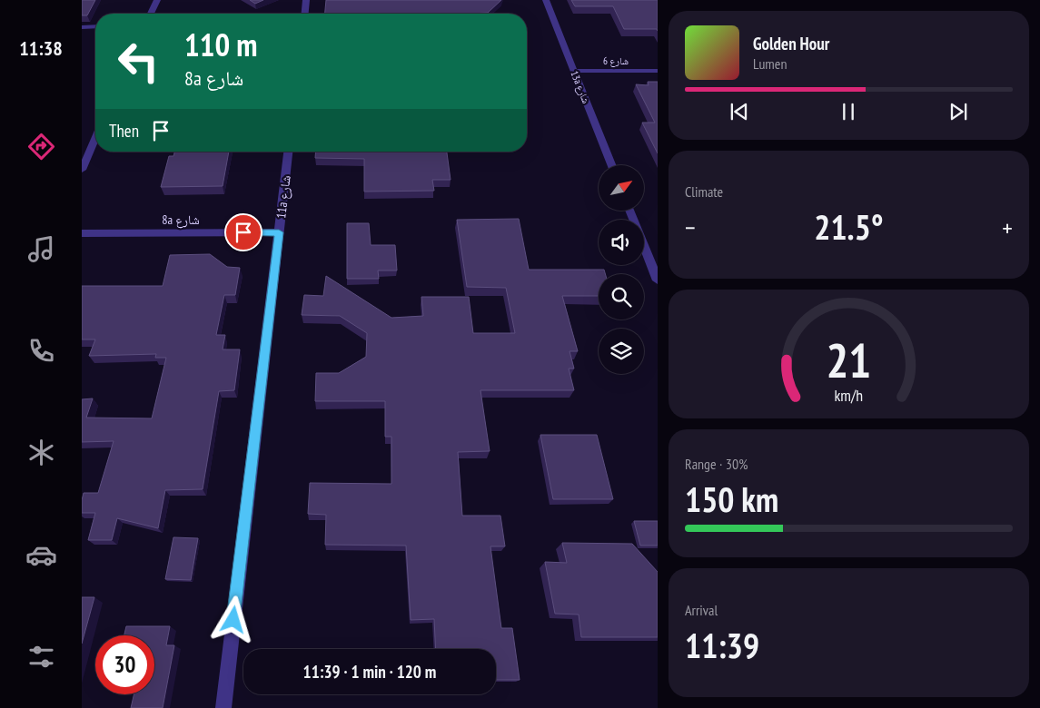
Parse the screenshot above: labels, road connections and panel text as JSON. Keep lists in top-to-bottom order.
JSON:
{
  "streets": {
    "street": [
      "شارع 6",
      "13a شارع",
      "11a شارع",
      "8a شارع"
    ]
  },
  "crossings": [
    ["شارع 6", "13a شارع"],
    ["11a شارع", "8a شارع"]
  ],
  "north": "top right",
  "page": {
    "tabs": "11:38",
    "turn": ["110 m", "8a شارع"],
    "song": ["Golden Hour", "Lumen"],
    "then": "Then",
    "tile": [
      "Climate",
      ["Range · 30%", "150 km"],
      ["Arrival", "11:39"]
    ],
    "heat": ["−", "21.5°", "+"],
    "limit": "30",
    "trip": "11:39 · 1 min · 120 m",
    "gauge": ["21", "km/h"]
  }
}
